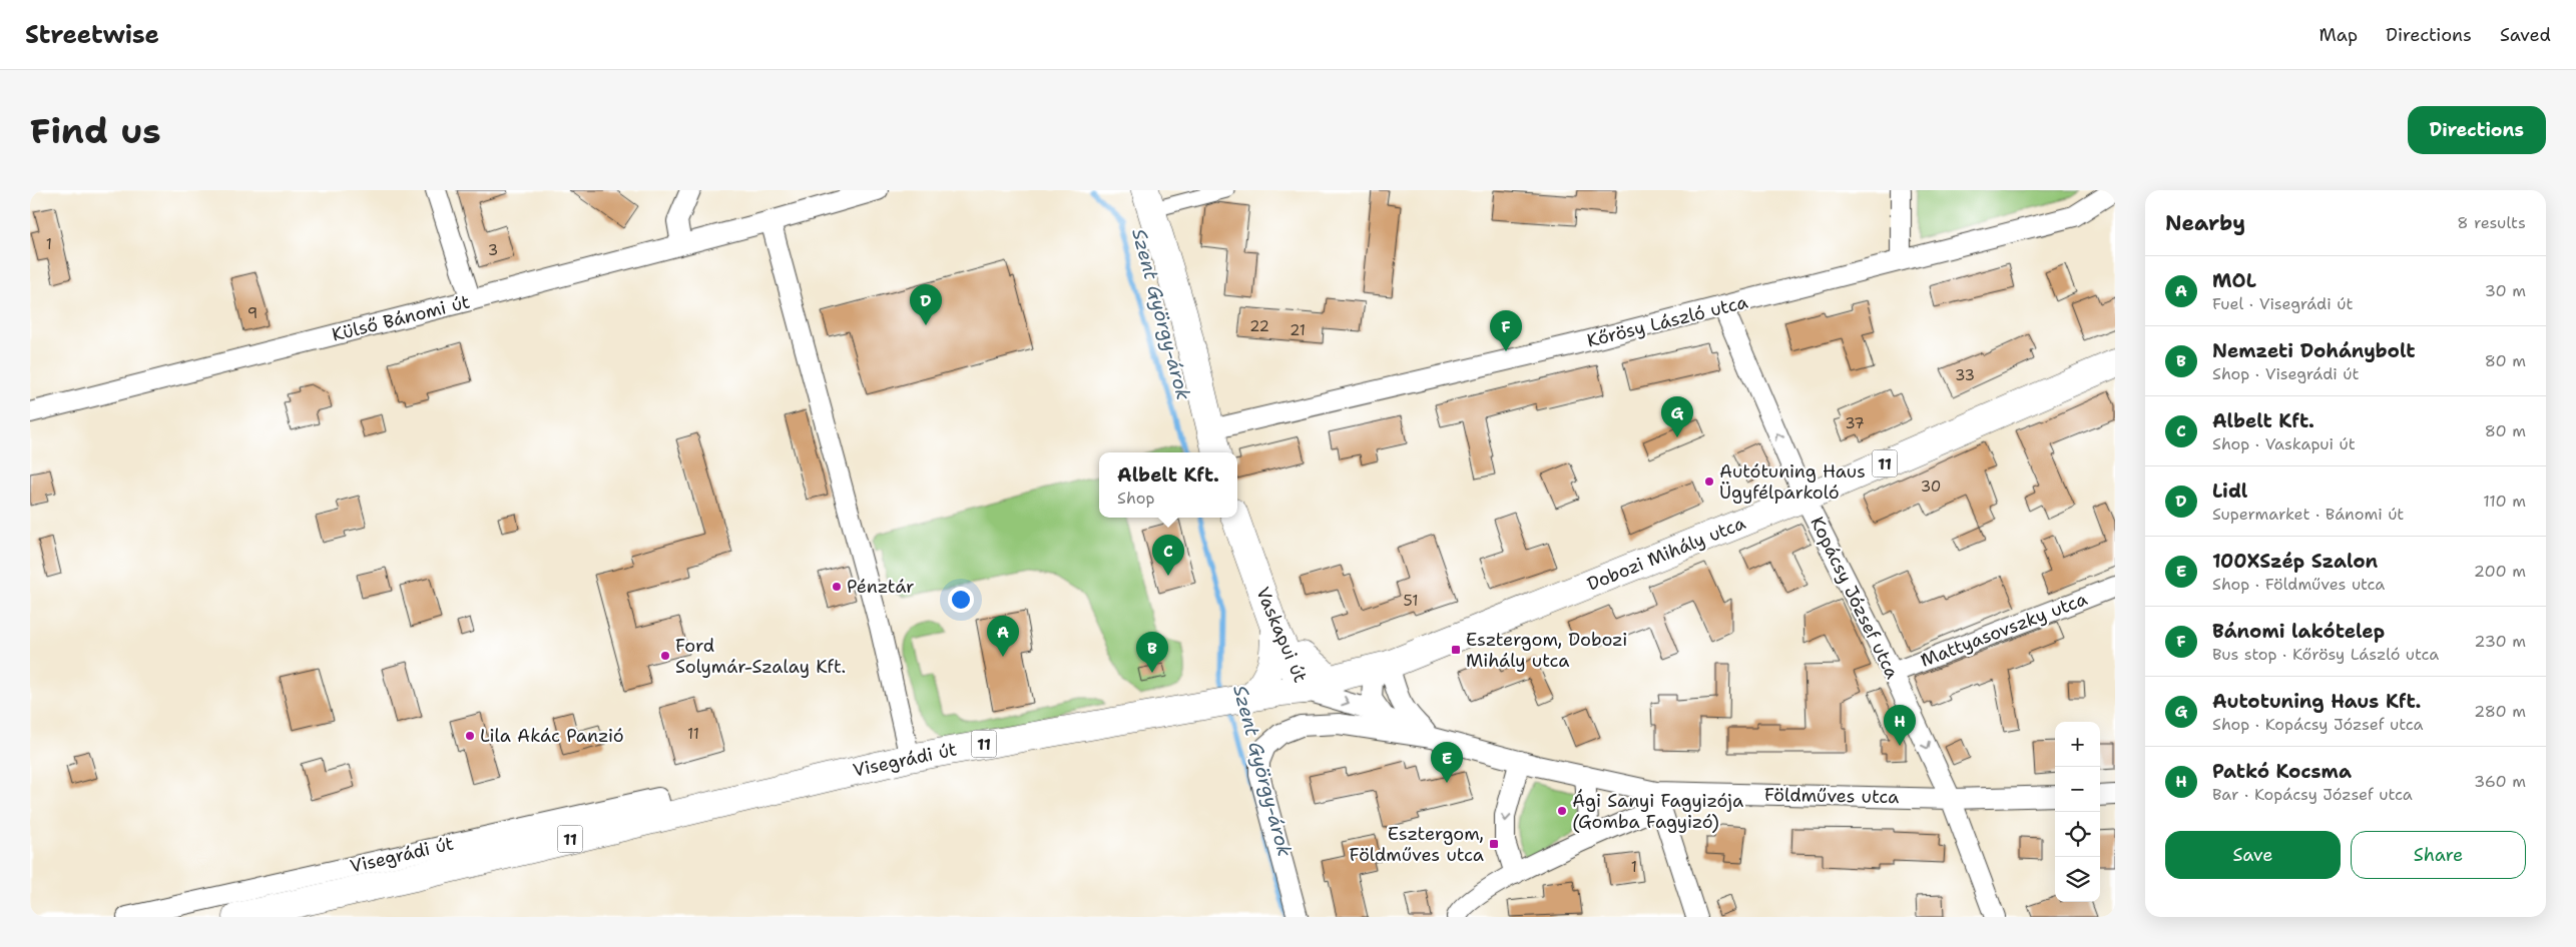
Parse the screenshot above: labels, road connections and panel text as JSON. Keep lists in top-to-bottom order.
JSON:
{
  "streets": {
    "main road": [
      "11",
      "Dobozi Mihály utca",
      "Vaskapui út",
      "Visegrádi út"
    ],
    "street": [
      "Külső Bánomi út",
      "Kőrösy László utca",
      "Kopácsy József utca",
      "Mattyasovszky utca",
      "Földműves utca"
    ]
  },
  "crossings": [
    ["Kőrösy László utca", "Kopácsy József utca"],
    ["Dobozi Mihály utca", "Kopácsy József utca"],
    ["Dobozi Mihály utca", "Vaskapui út"],
    ["Dobozi Mihály utca", "Visegrádi út"],
    ["Dobozi Mihály utca", "Földműves utca"],
    ["Kopácsy József utca", "Mattyasovszky utca"],
    ["Kopácsy József utca", "Földműves utca"],
    ["Vaskapui út", "Földműves utca"]
  ],
  "water": ["Szent György-árok"],
  "places": {
    "other": [
      "Autótuning Haus Ügyfélparkoló",
      "Pénztár",
      "Ford Solymár-Szalay Kft.",
      "Lila Akác Panzió",
      "Ági Sanyi Fagyizója (Gomba Fagyizó)"
    ],
    "transit": ["Esztergom, Dobozi Mihály utca", "Esztergom, Földműves utca"]
  },
  "house_numbers": [
    "1",
    "3",
    "9",
    "22",
    "21",
    "33",
    "37",
    "30",
    "51",
    "11",
    "1"
  ],
  "page": {
    "header": "Streetwise",
    "nav": ["Map", "Directions", "Saved"],
    "buttons": [
      "Directions",
      ["Save", "Share"]
    ],
    "title": "Find us",
    "heading": ["Nearby", "8 results"],
    "list": [
      {
        "mark": "A",
        "name": "MOL",
        "note": "Fuel · Visegrádi út",
        "value": "30 m"
      },
      {
        "mark": "B",
        "name": "Nemzeti Dohánybolt",
        "note": "Shop · Visegrádi út",
        "value": "80 m"
      },
      {
        "mark": "C",
        "name": "Albelt Kft.",
        "note": "Shop · Vaskapui út",
        "value": "80 m"
      },
      {
        "mark": "D",
        "name": "Lidl",
        "note": "Supermarket · Bánomi út",
        "value": "110 m"
      },
      {
        "mark": "E",
        "name": "100XSzép Szalon",
        "note": "Shop · Földműves utca",
        "value": "200 m"
      },
      {
        "mark": "F",
        "name": "Bánomi lakótelep",
        "note": "Bus stop · Kőrösy László utca",
        "value": "230 m"
      },
      {
        "mark": "G",
        "name": "Autotuning Haus Kft.",
        "note": "Shop · Kopácsy József utca",
        "value": "280 m"
      },
      {
        "mark": "H",
        "name": "Patkó Kocsma",
        "note": "Bar · Kopácsy József utca",
        "value": "360 m"
      }
    ],
    "pins": [
      "D",
      "F",
      "G",
      "C",
      "A",
      "B",
      "H",
      "E"
    ],
    "popup": ["Albelt Kft.", "Shop"],
    "map_buttons": ["+", "−"]
  }
}
